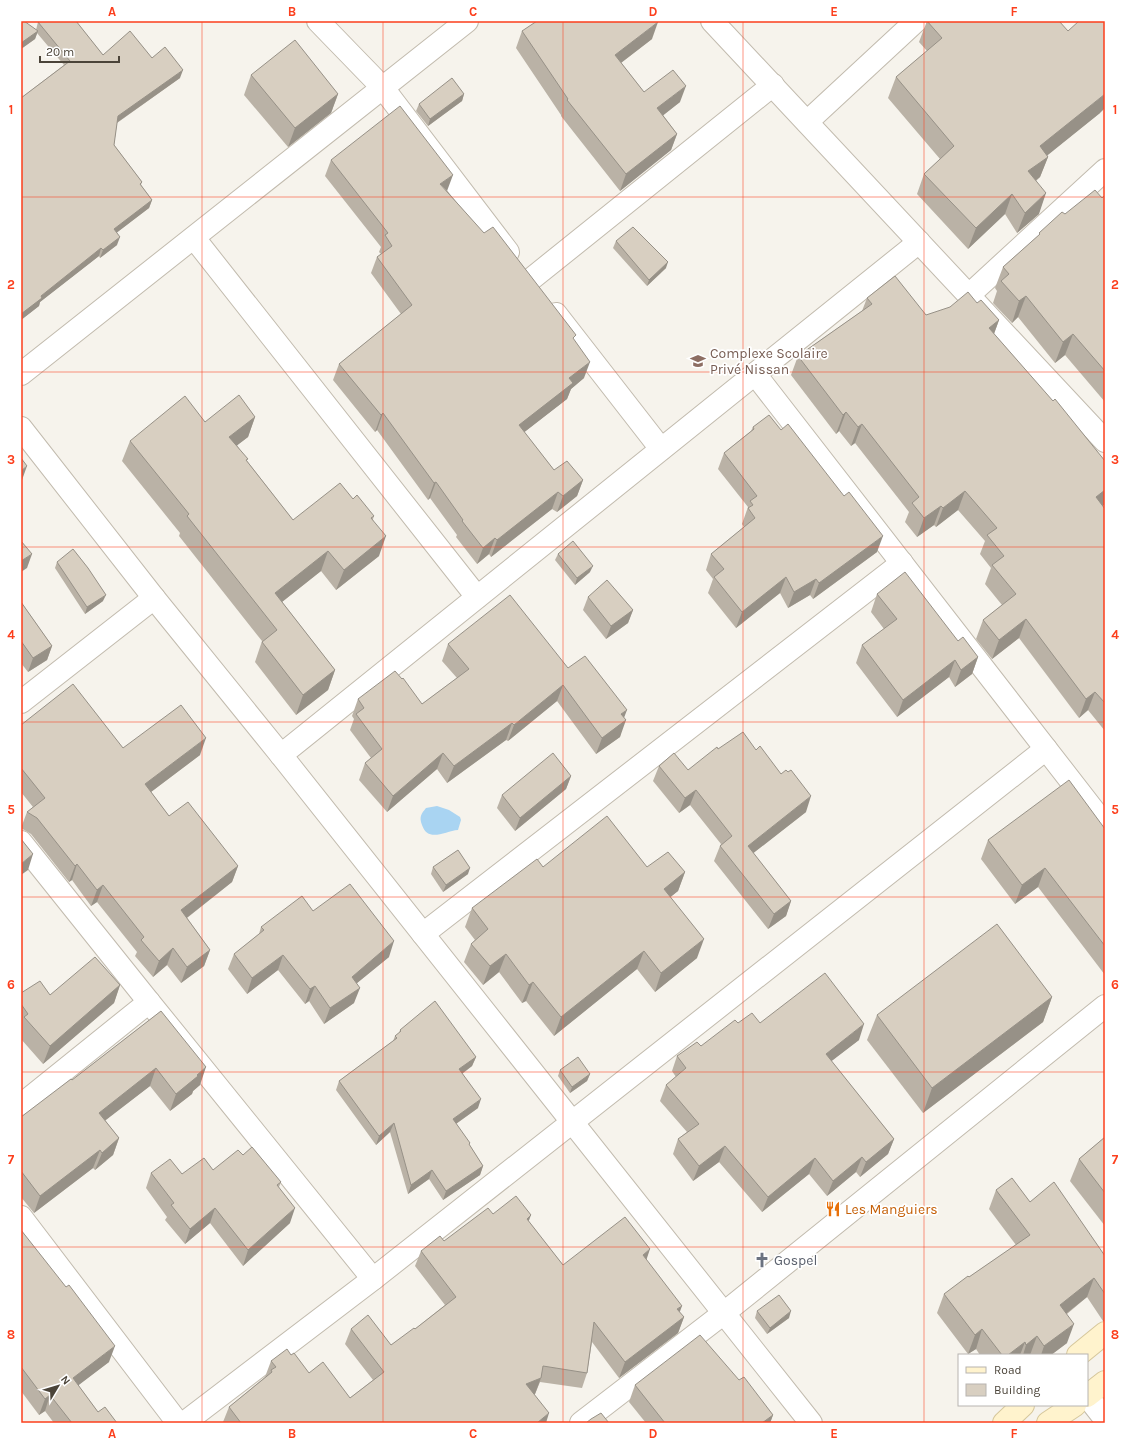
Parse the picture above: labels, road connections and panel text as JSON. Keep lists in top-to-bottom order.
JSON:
{
  "places": {
    "school or university": ["Complexe Scolaire Privé Nissan"],
    "restaurant": ["Les Manguiers"],
    "church": ["Gospel"]
  },
  "legend": ["Road", "Building"],
  "scale_bar": "20 m",
  "north": "top right",
  "grid": {
    "columns": [
      "A",
      "B",
      "C",
      "D",
      "E",
      "F"
    ],
    "rows": [
      "1",
      "2",
      "3",
      "4",
      "5",
      "6",
      "7",
      "8"
    ]
  }
}
